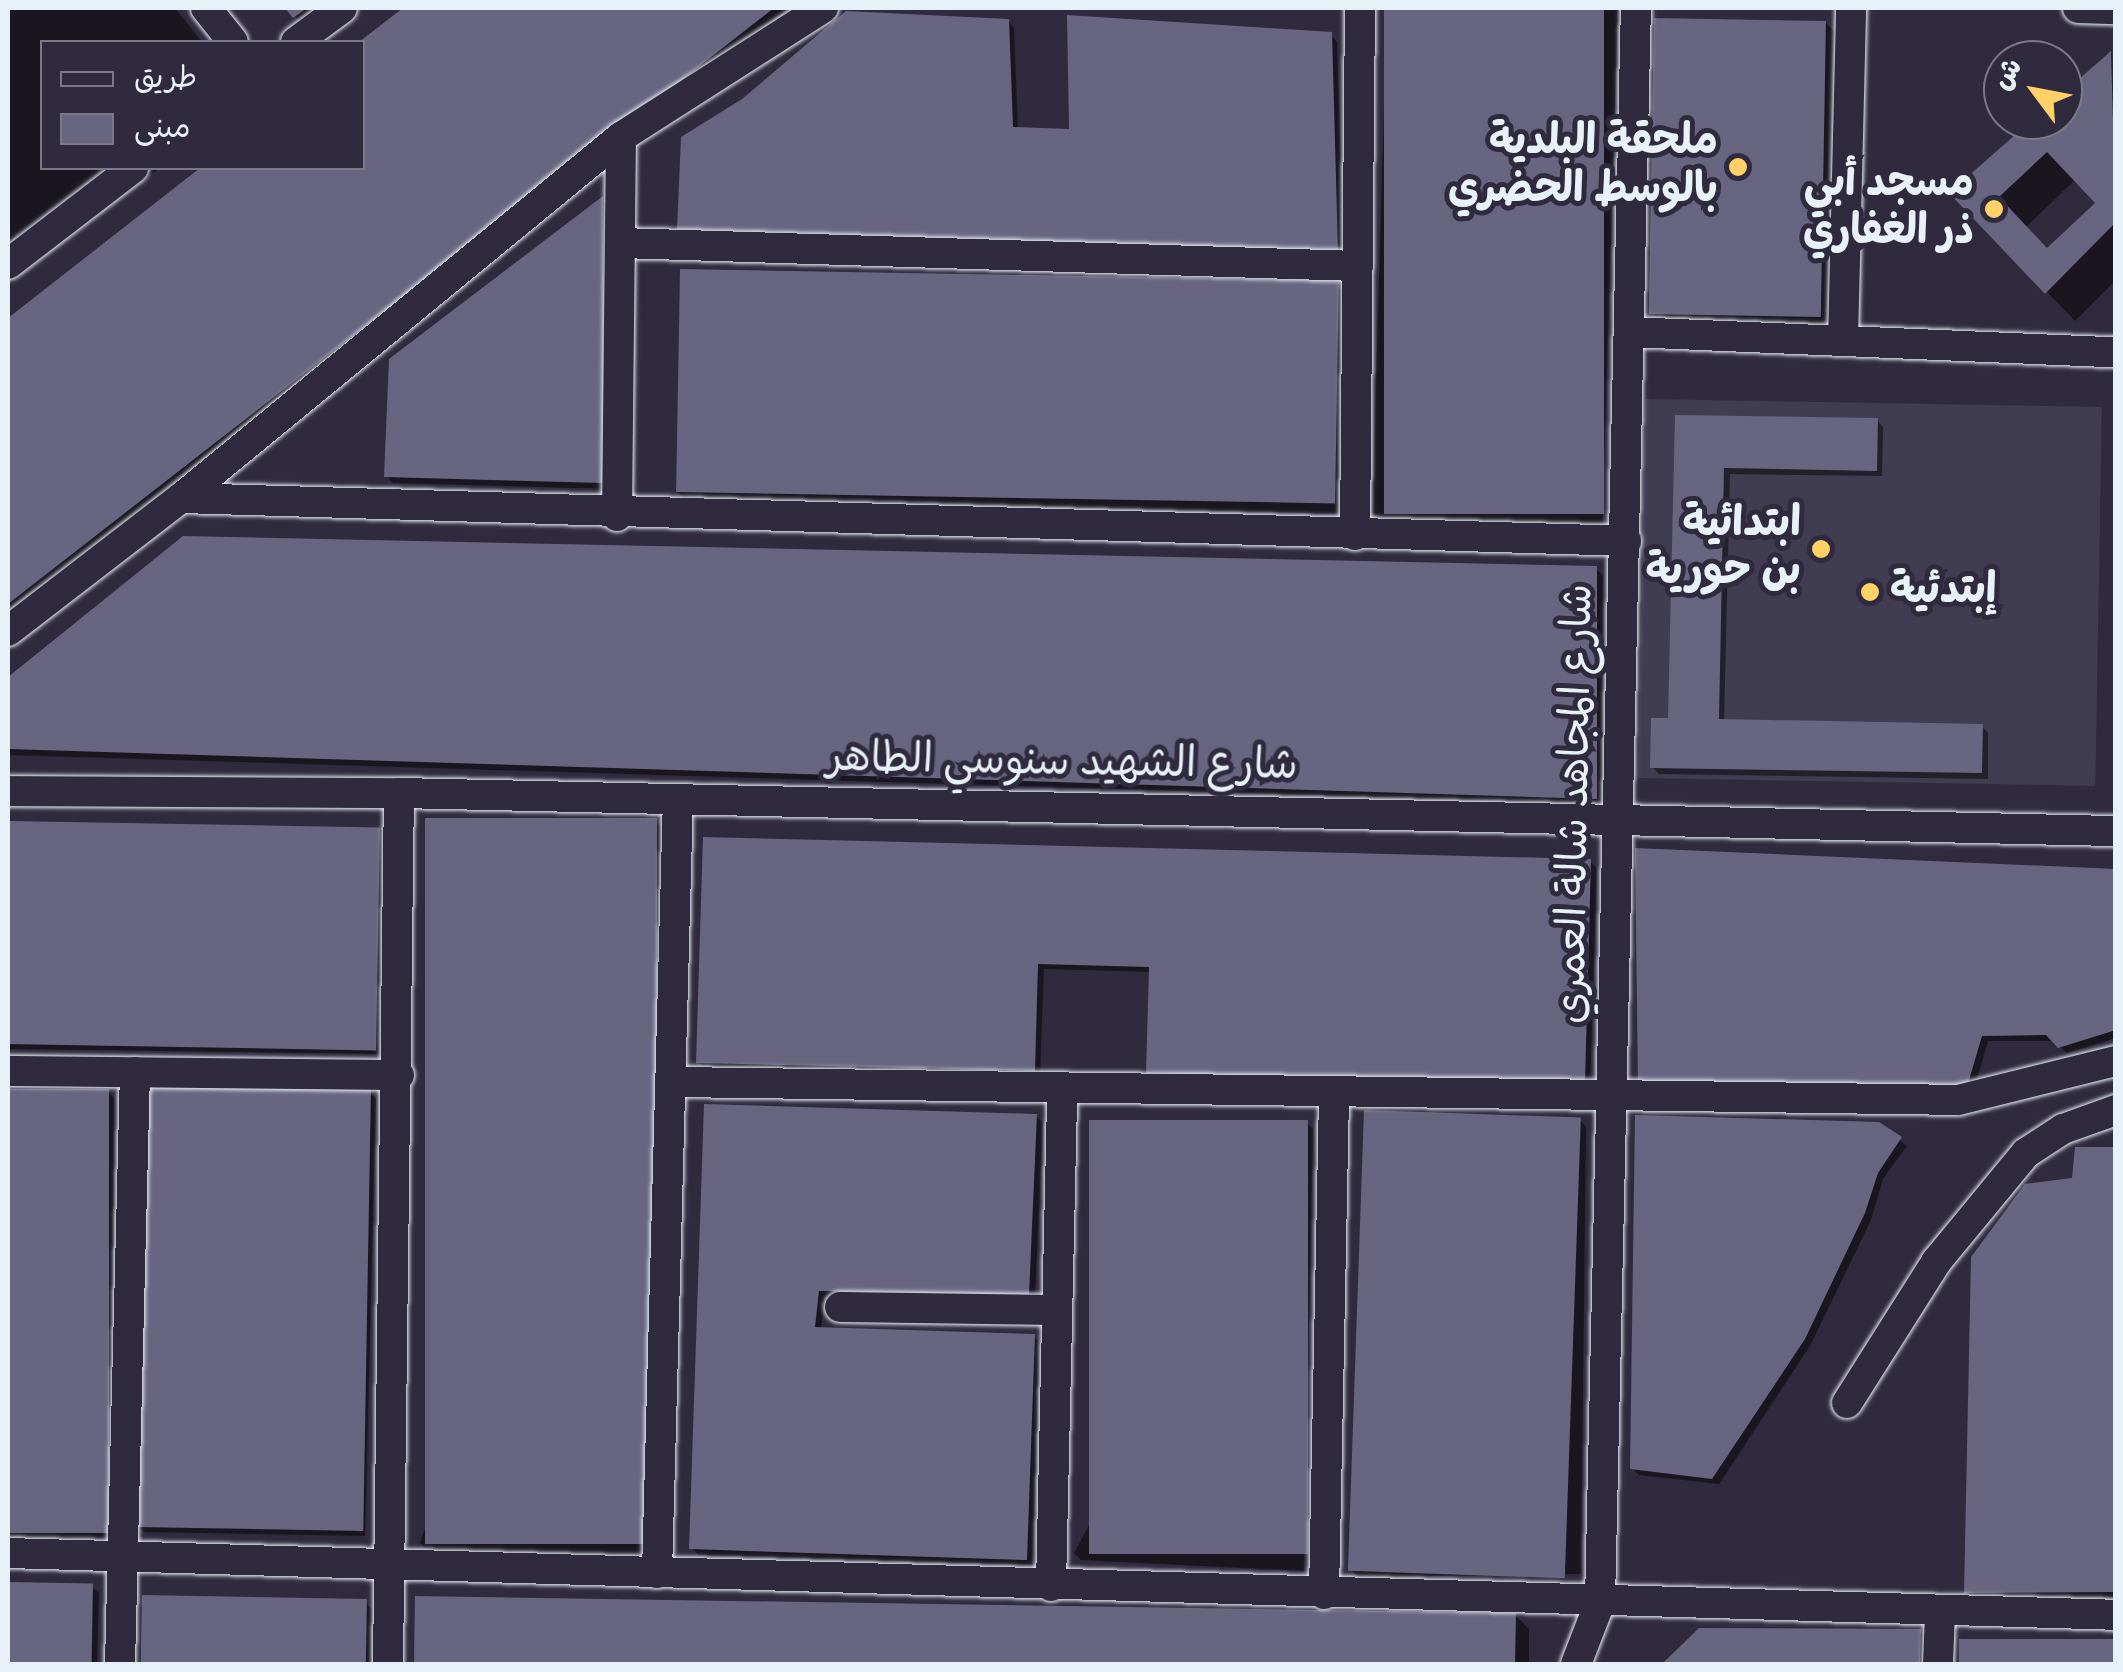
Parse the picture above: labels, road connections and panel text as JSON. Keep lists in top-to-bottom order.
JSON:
{
  "streets": {
    "street": ["شارع الشهيد سنوسي الطاهر", "شارع المجاهد شالة العمري"]
  },
  "crossings": [
    ["شارع الشهيد سنوسي الطاهر", "شارع المجاهد شالة العمري"]
  ],
  "places": [
    "ملحقة البلدية بالوسط الحضري",
    "مسجد أبي ذر الغفاري",
    "ابتدائية بن حورية",
    "إبتدئية"
  ],
  "legend": ["طريق", "مبنى"],
  "north": "top left"
}
